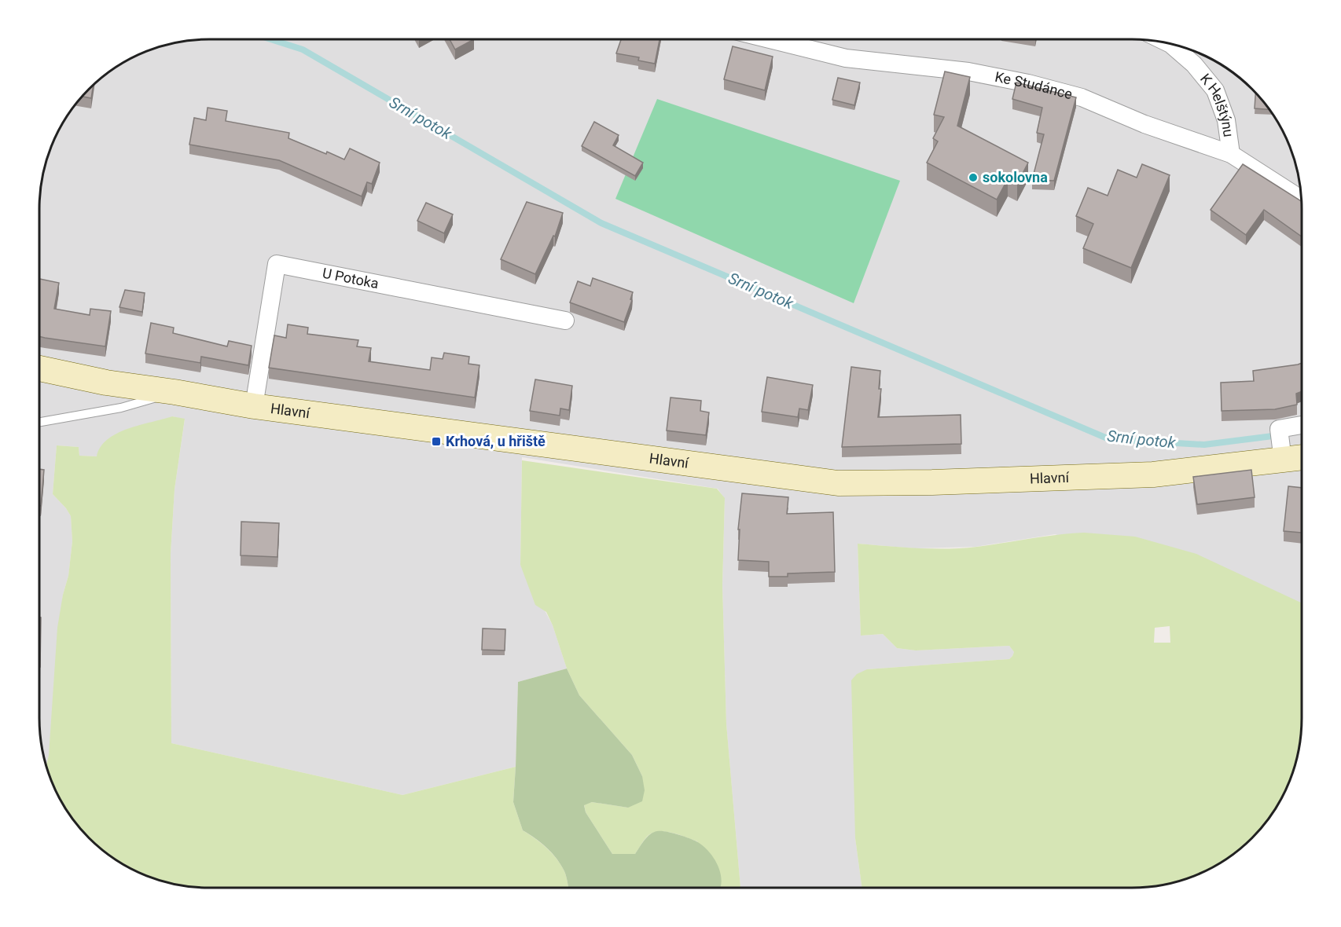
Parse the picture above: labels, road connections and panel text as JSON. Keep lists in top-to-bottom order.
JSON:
{
  "streets": {
    "street": [
      "Ke Studánce",
      "K Helštýnu",
      "U Potoka",
      "Hlavní"
    ]
  },
  "crossings": [
    ["Ke Studánce", "K Helštýnu"],
    ["U Potoka", "Hlavní"]
  ],
  "water": ["Srní potok"],
  "places": {
    "other": ["sokolovna"],
    "transit": ["Krhová, u hřiště"]
  }
}
